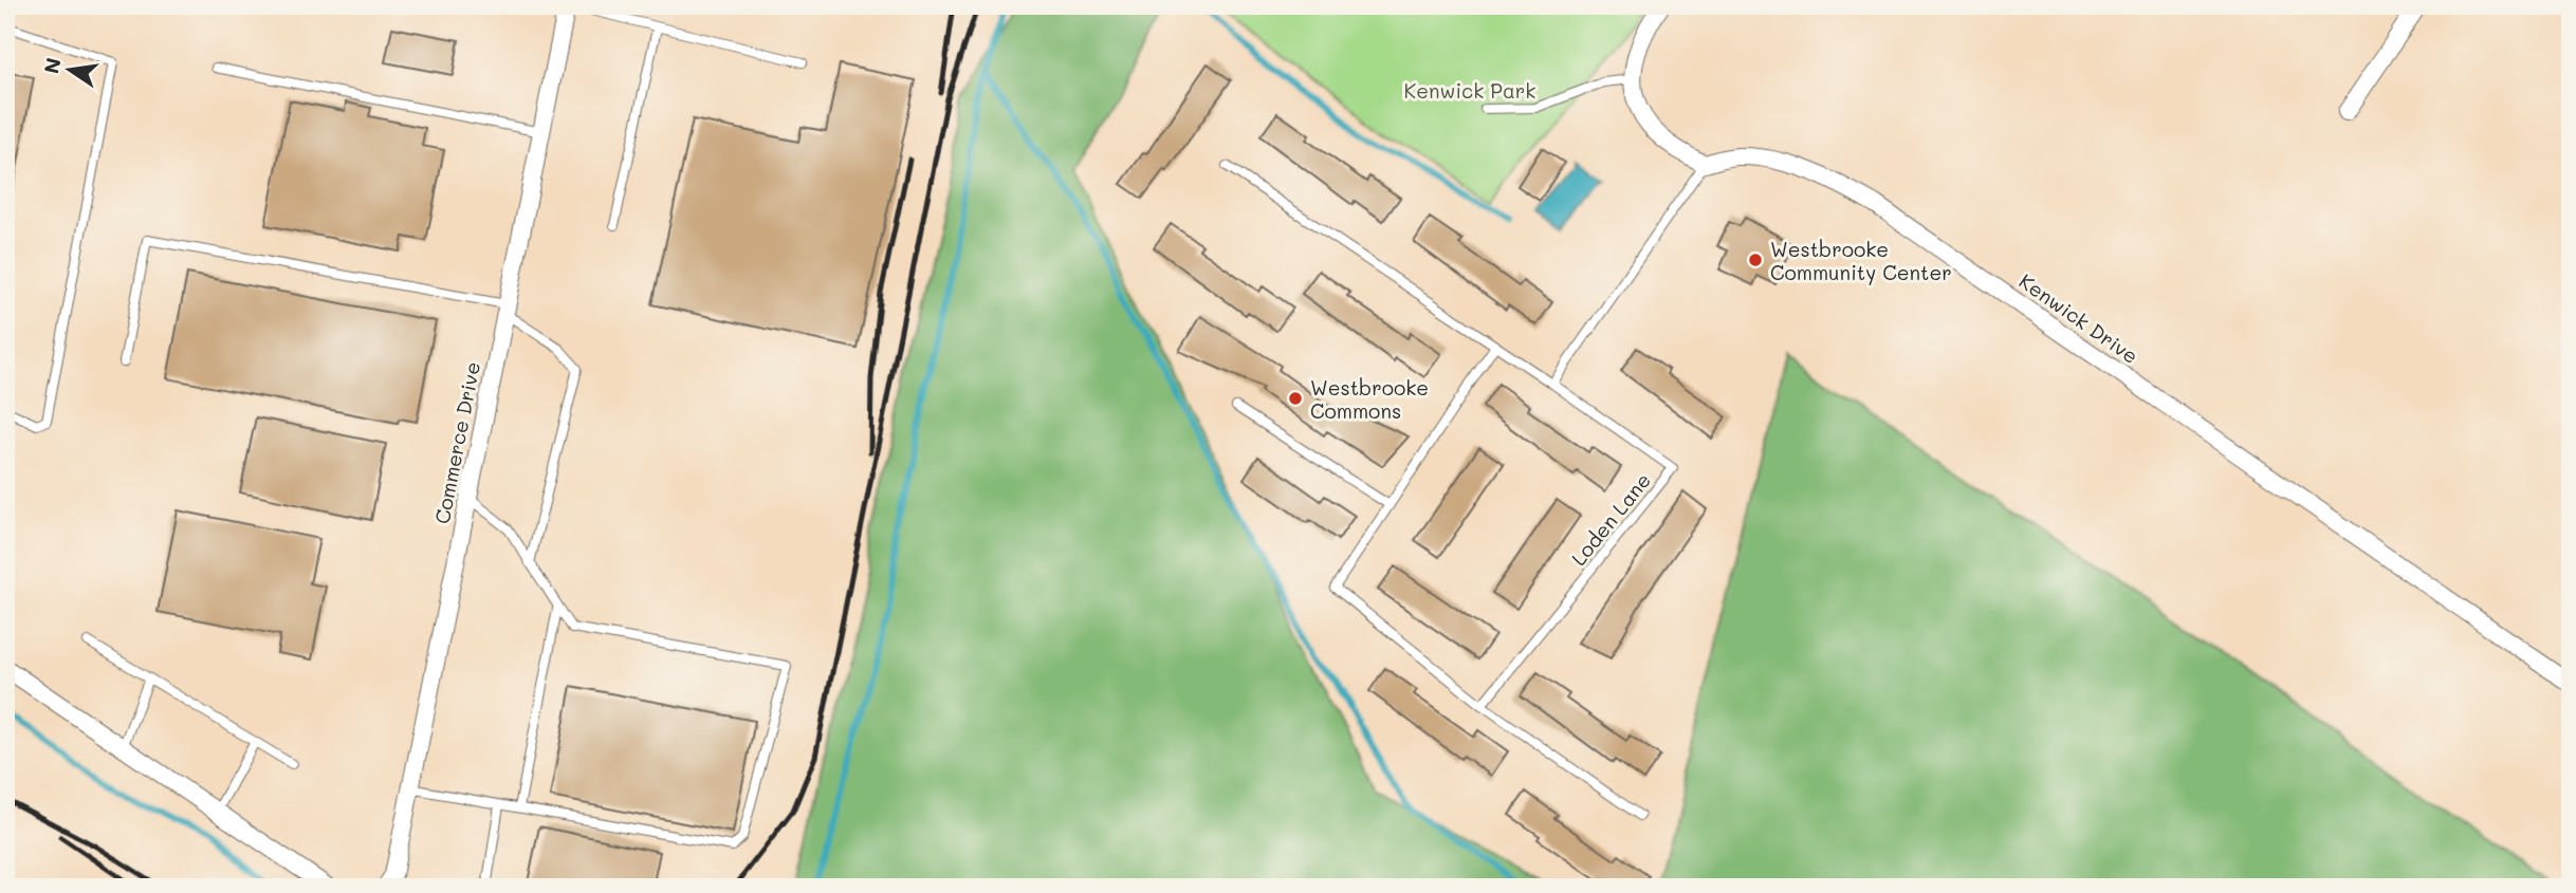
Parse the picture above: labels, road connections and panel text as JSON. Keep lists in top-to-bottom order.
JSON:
{
  "streets": {
    "street": ["Kenwick Drive", "Commerce Drive"],
    "lane": ["Loden Lane"]
  },
  "parks": ["Kenwick Park"],
  "places": ["Westbrooke Community Center", "Westbrooke Commons"],
  "north": "left"
}
